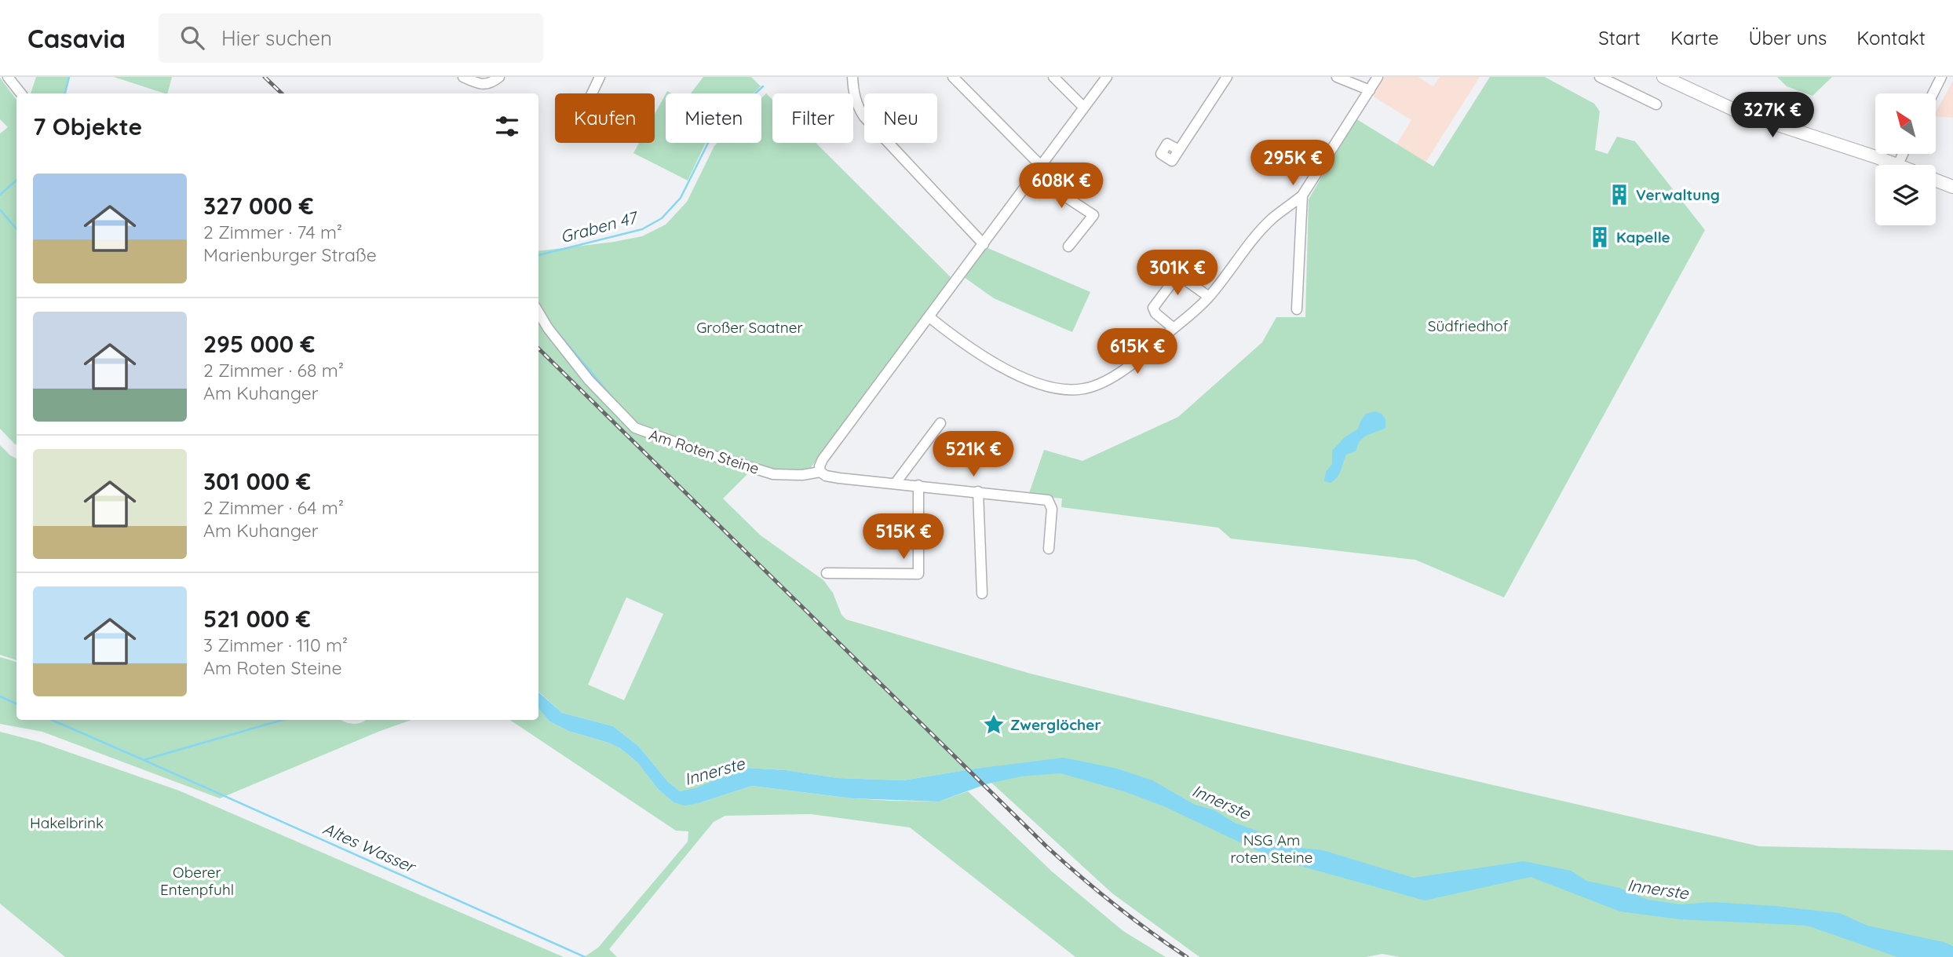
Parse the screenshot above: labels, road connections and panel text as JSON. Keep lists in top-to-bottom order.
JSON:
{
  "streets": {
    "street": ["Am Roten Steine"]
  },
  "water": ["Graben 47", "Innerste", "Altes Wasser"],
  "parks": [
    "Südfriedhof",
    "Großer Saatner",
    "Hakelbrink",
    "NSG Am roten Steine",
    "Oberer Entenpfuhl"
  ],
  "places": {
    "building": ["Verwaltung", "Kapelle"],
    "place": ["Zwerglöcher"]
  },
  "north": "top left",
  "page": {
    "header": "Casavia",
    "search": "Hier suchen",
    "nav": [
      "Start",
      "Karte",
      "Über uns",
      "Kontakt"
    ],
    "price": [
      "327K €",
      "295K €",
      "608K €",
      "301K €",
      "615K €",
      "521K €",
      "515K €"
    ],
    "chip": [
      "Kaufen",
      "Mieten",
      "Filter",
      "Neu"
    ],
    "heading": "7 Objekte",
    "list": [
      {
        "name": "327 000 €",
        "note": "2 Zimmer · 74 m² · Marienburger Straße"
      },
      {
        "name": "295 000 €",
        "note": "2 Zimmer · 68 m² · Am Kuhanger"
      },
      {
        "name": "301 000 €",
        "note": "2 Zimmer · 64 m² · Am Kuhanger"
      },
      {
        "name": "521 000 €",
        "note": "3 Zimmer · 110 m² · Am Roten Steine"
      }
    ]
  }
}
